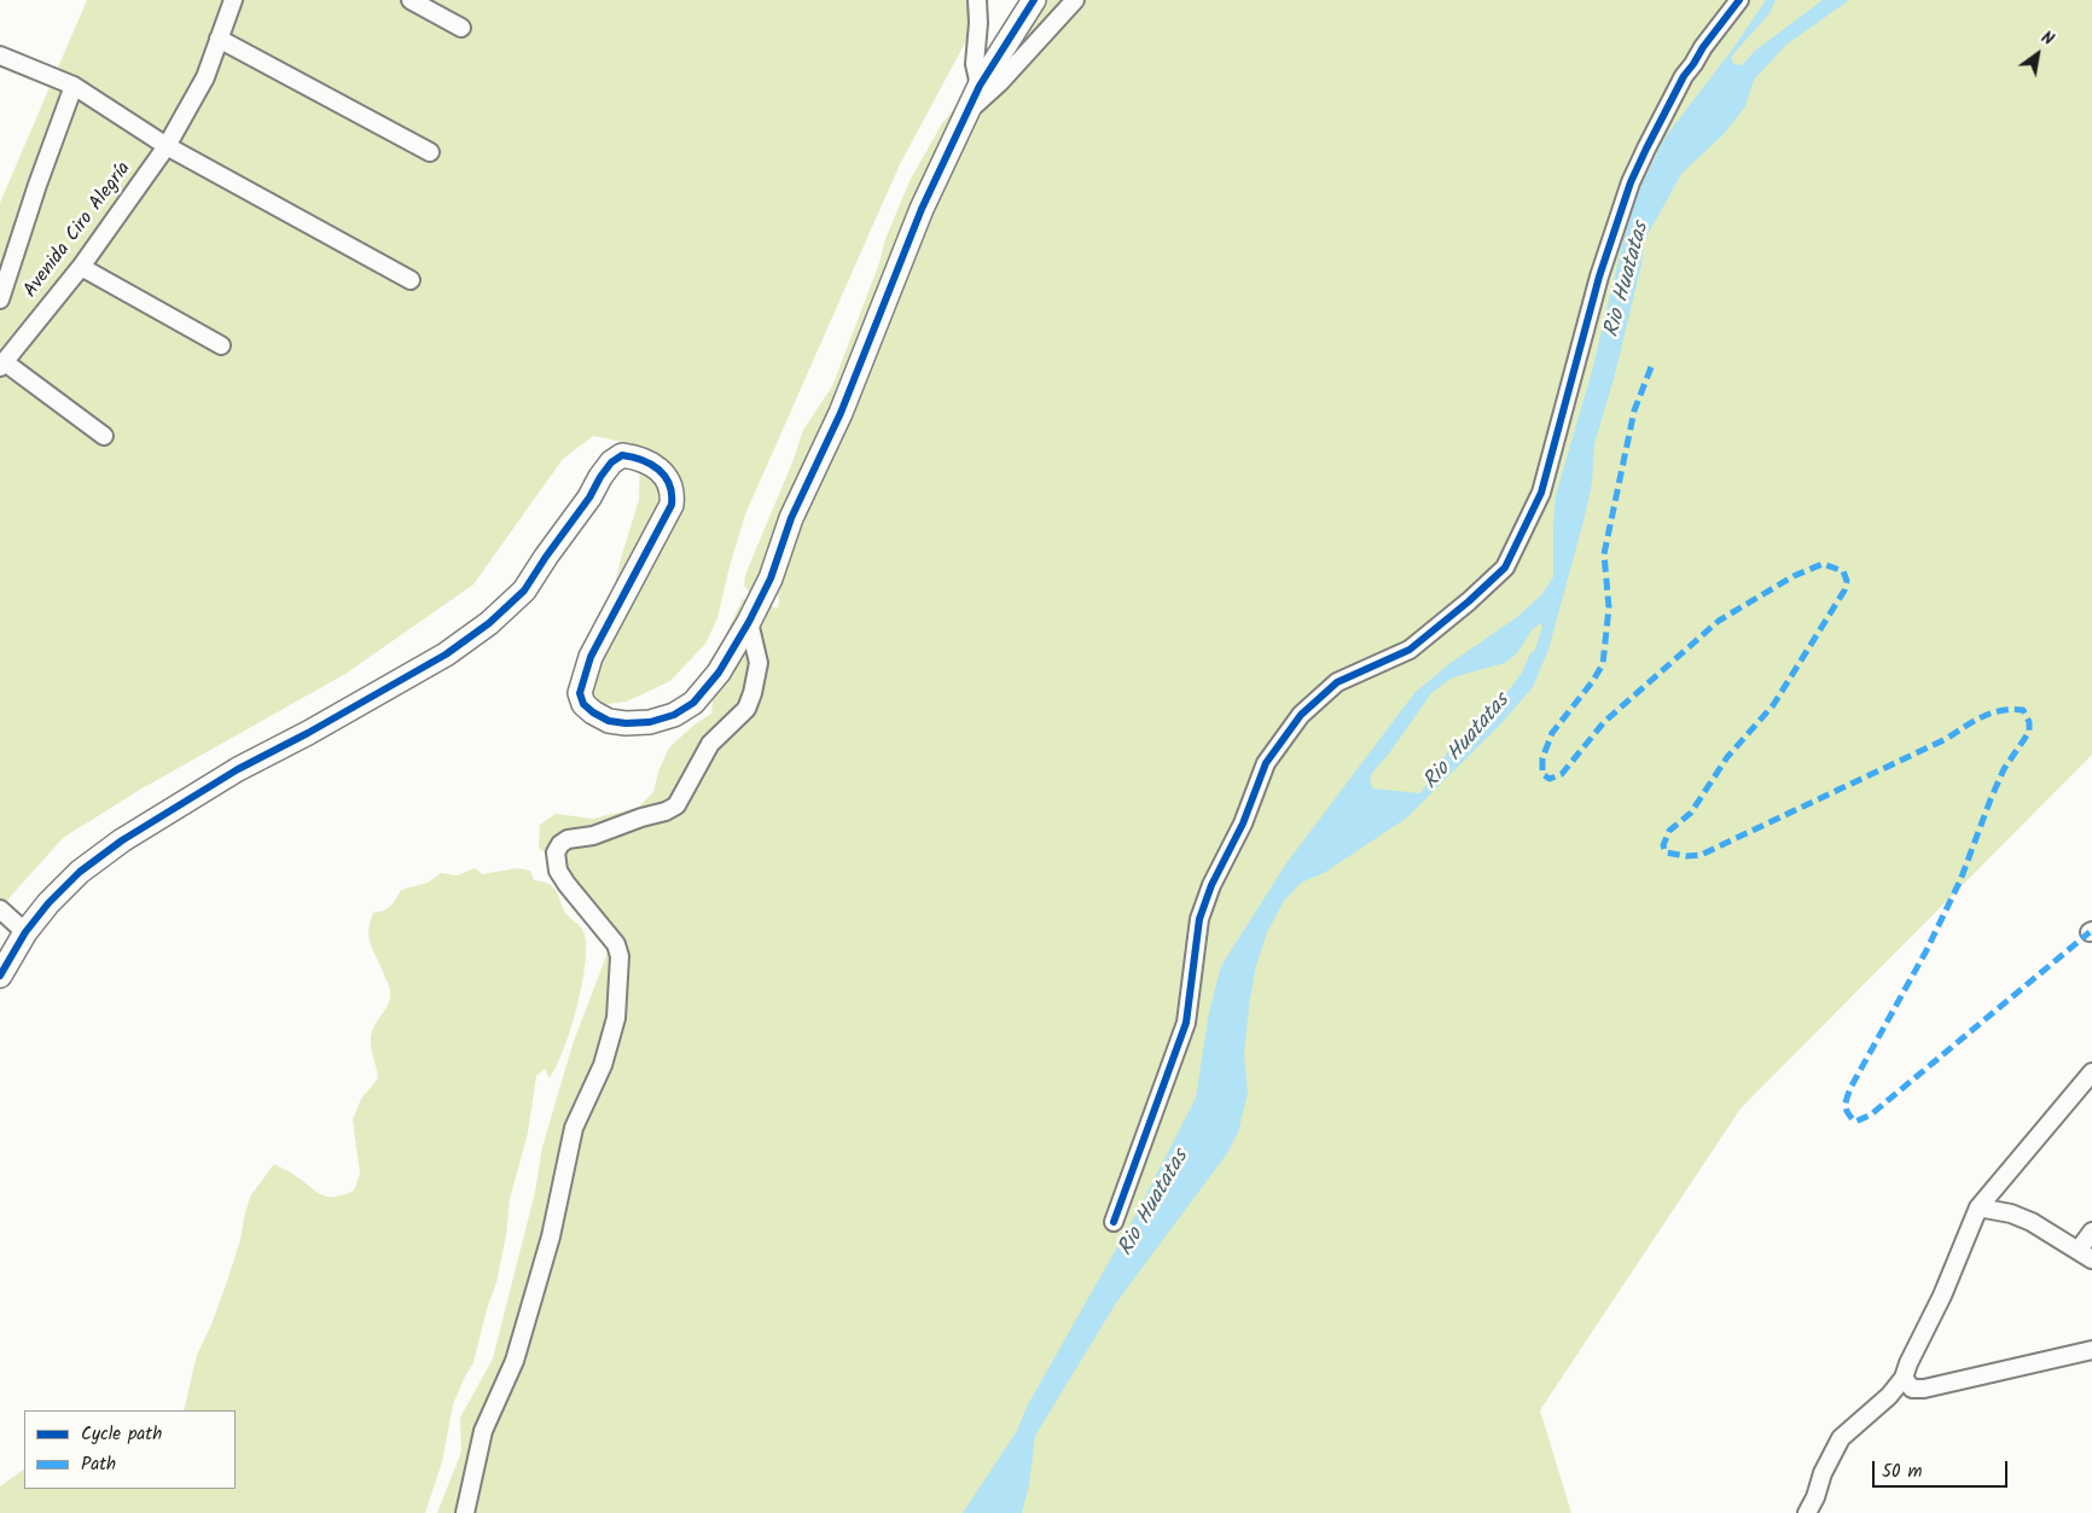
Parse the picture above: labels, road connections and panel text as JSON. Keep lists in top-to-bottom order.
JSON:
{
  "streets": {
    "street": ["Avenida Ciro Alegría"]
  },
  "water": ["Rio Huatatas"],
  "legend": ["Cycle path", "Path"],
  "scale_bar": "50 m",
  "north": "top right"
}
